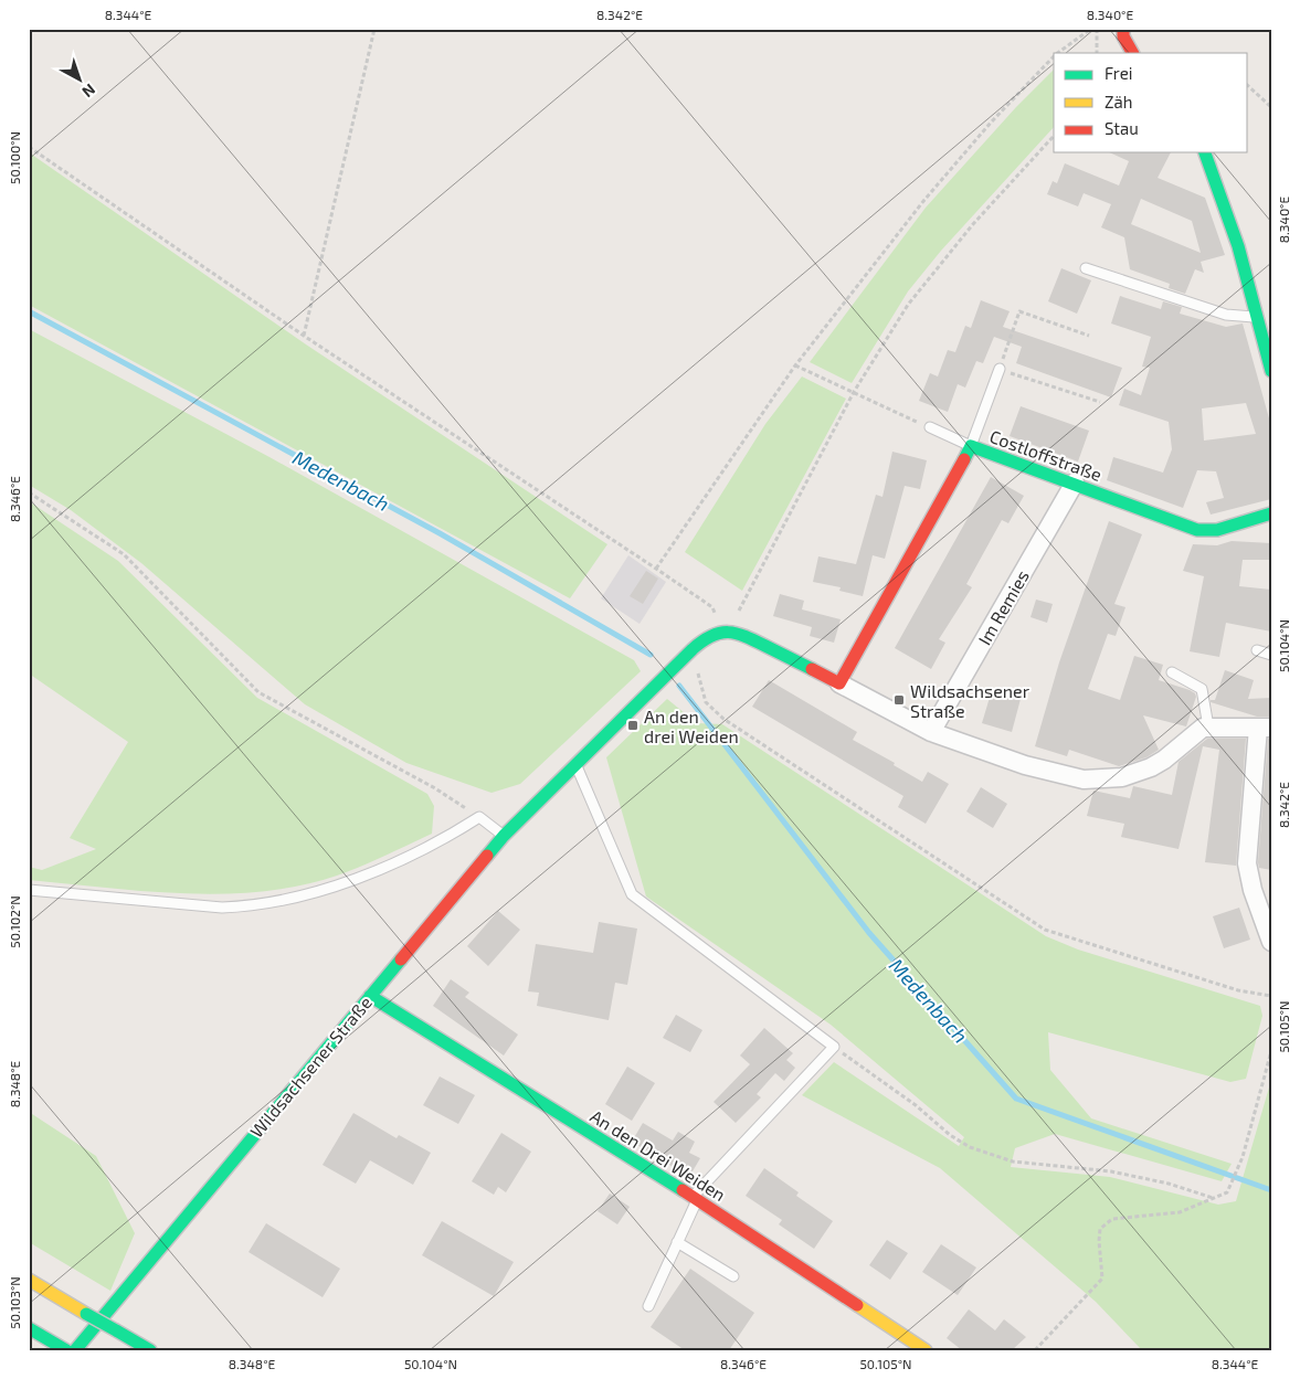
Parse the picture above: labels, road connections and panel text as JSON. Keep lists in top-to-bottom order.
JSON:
{
  "streets": {
    "main road": ["Costloffstraße", "Wildsachsener Straße", "An den Drei Weiden"],
    "street": ["Im Remies"]
  },
  "crossings": [
    ["Costloffstraße", "Im Remies"],
    ["Wildsachsener Straße", "An den Drei Weiden"]
  ],
  "water": ["Medenbach"],
  "places": {
    "transit": ["Wildsachsener Straße", "An den drei Weiden"]
  },
  "legend": ["Frei", "Zäh", "Stau"],
  "north": "bottom right",
  "coordinates": [
    "8.344°E",
    "8.342°E",
    "8.340°E",
    "50.100°N",
    "8.346°E",
    "50.104°N",
    "50.102°N",
    "50.105°N",
    "8.348°E",
    "50.103°N"
  ]
}
